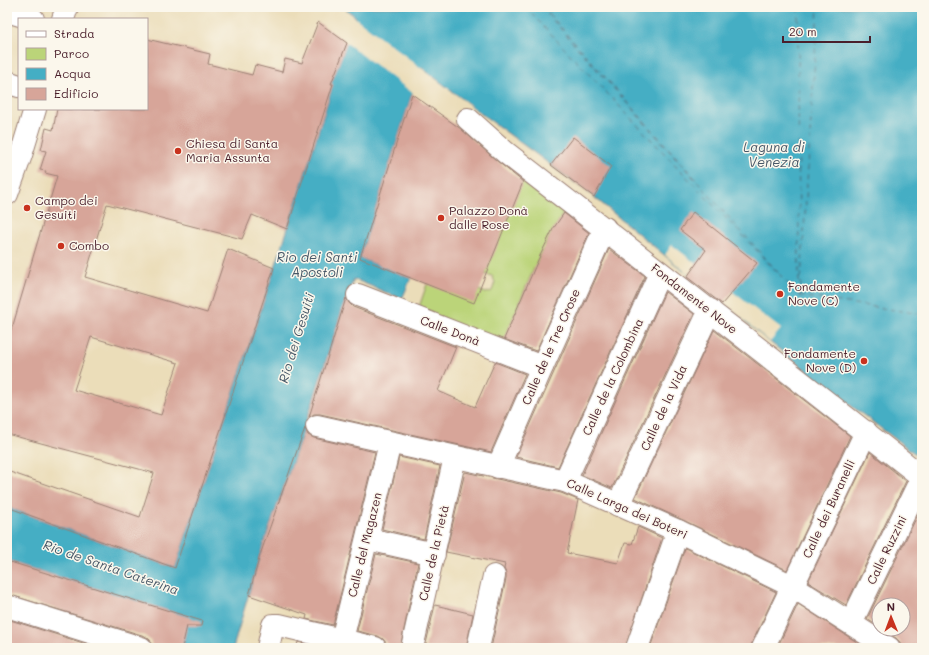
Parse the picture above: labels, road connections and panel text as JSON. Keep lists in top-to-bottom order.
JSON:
{
  "streets": {
    "street": [
      "Fondamente Nove",
      "Calle Donà",
      "Calle de le Tre Crose",
      "Calle de la Colombina",
      "Calle de la Vida",
      "Calle Larga dei Boteri",
      "Calle dei Buranelli",
      "Calle del Magazen",
      "Calle Ruzzini",
      "Calle de la Pietà"
    ]
  },
  "crossings": [
    ["Fondamente Nove", "Calle de le Tre Crose"],
    ["Fondamente Nove", "Calle de la Colombina"],
    ["Fondamente Nove", "Calle de la Vida"],
    ["Fondamente Nove", "Calle dei Buranelli"],
    ["Fondamente Nove", "Calle Ruzzini"],
    ["Calle Donà", "Calle de le Tre Crose"],
    ["Calle de le Tre Crose", "Calle Larga dei Boteri"],
    ["Calle de la Colombina", "Calle Larga dei Boteri"],
    ["Calle de la Vida", "Calle Larga dei Boteri"],
    ["Calle Larga dei Boteri", "Calle dei Buranelli"],
    ["Calle Larga dei Boteri", "Calle del Magazen"],
    ["Calle Larga dei Boteri", "Calle Ruzzini"],
    ["Calle Larga dei Boteri", "Calle de la Pietà"]
  ],
  "water": [
    "Laguna di Venezia",
    "Rio dei Santi Apostoli",
    "Rio dei Gesuiti",
    "Rio de Santa Caterina"
  ],
  "places": [
    "Chiesa di Santa Maria Assunta",
    "Campo dei Gesuiti",
    "Palazzo Donà dalle Rose",
    "Combo",
    "Fondamente Nove (C)",
    "Fondamente Nove (D)"
  ],
  "legend": [
    "Strada",
    "Parco",
    "Acqua",
    "Edificio"
  ],
  "scale_bar": "20 m",
  "north": "top"
}
